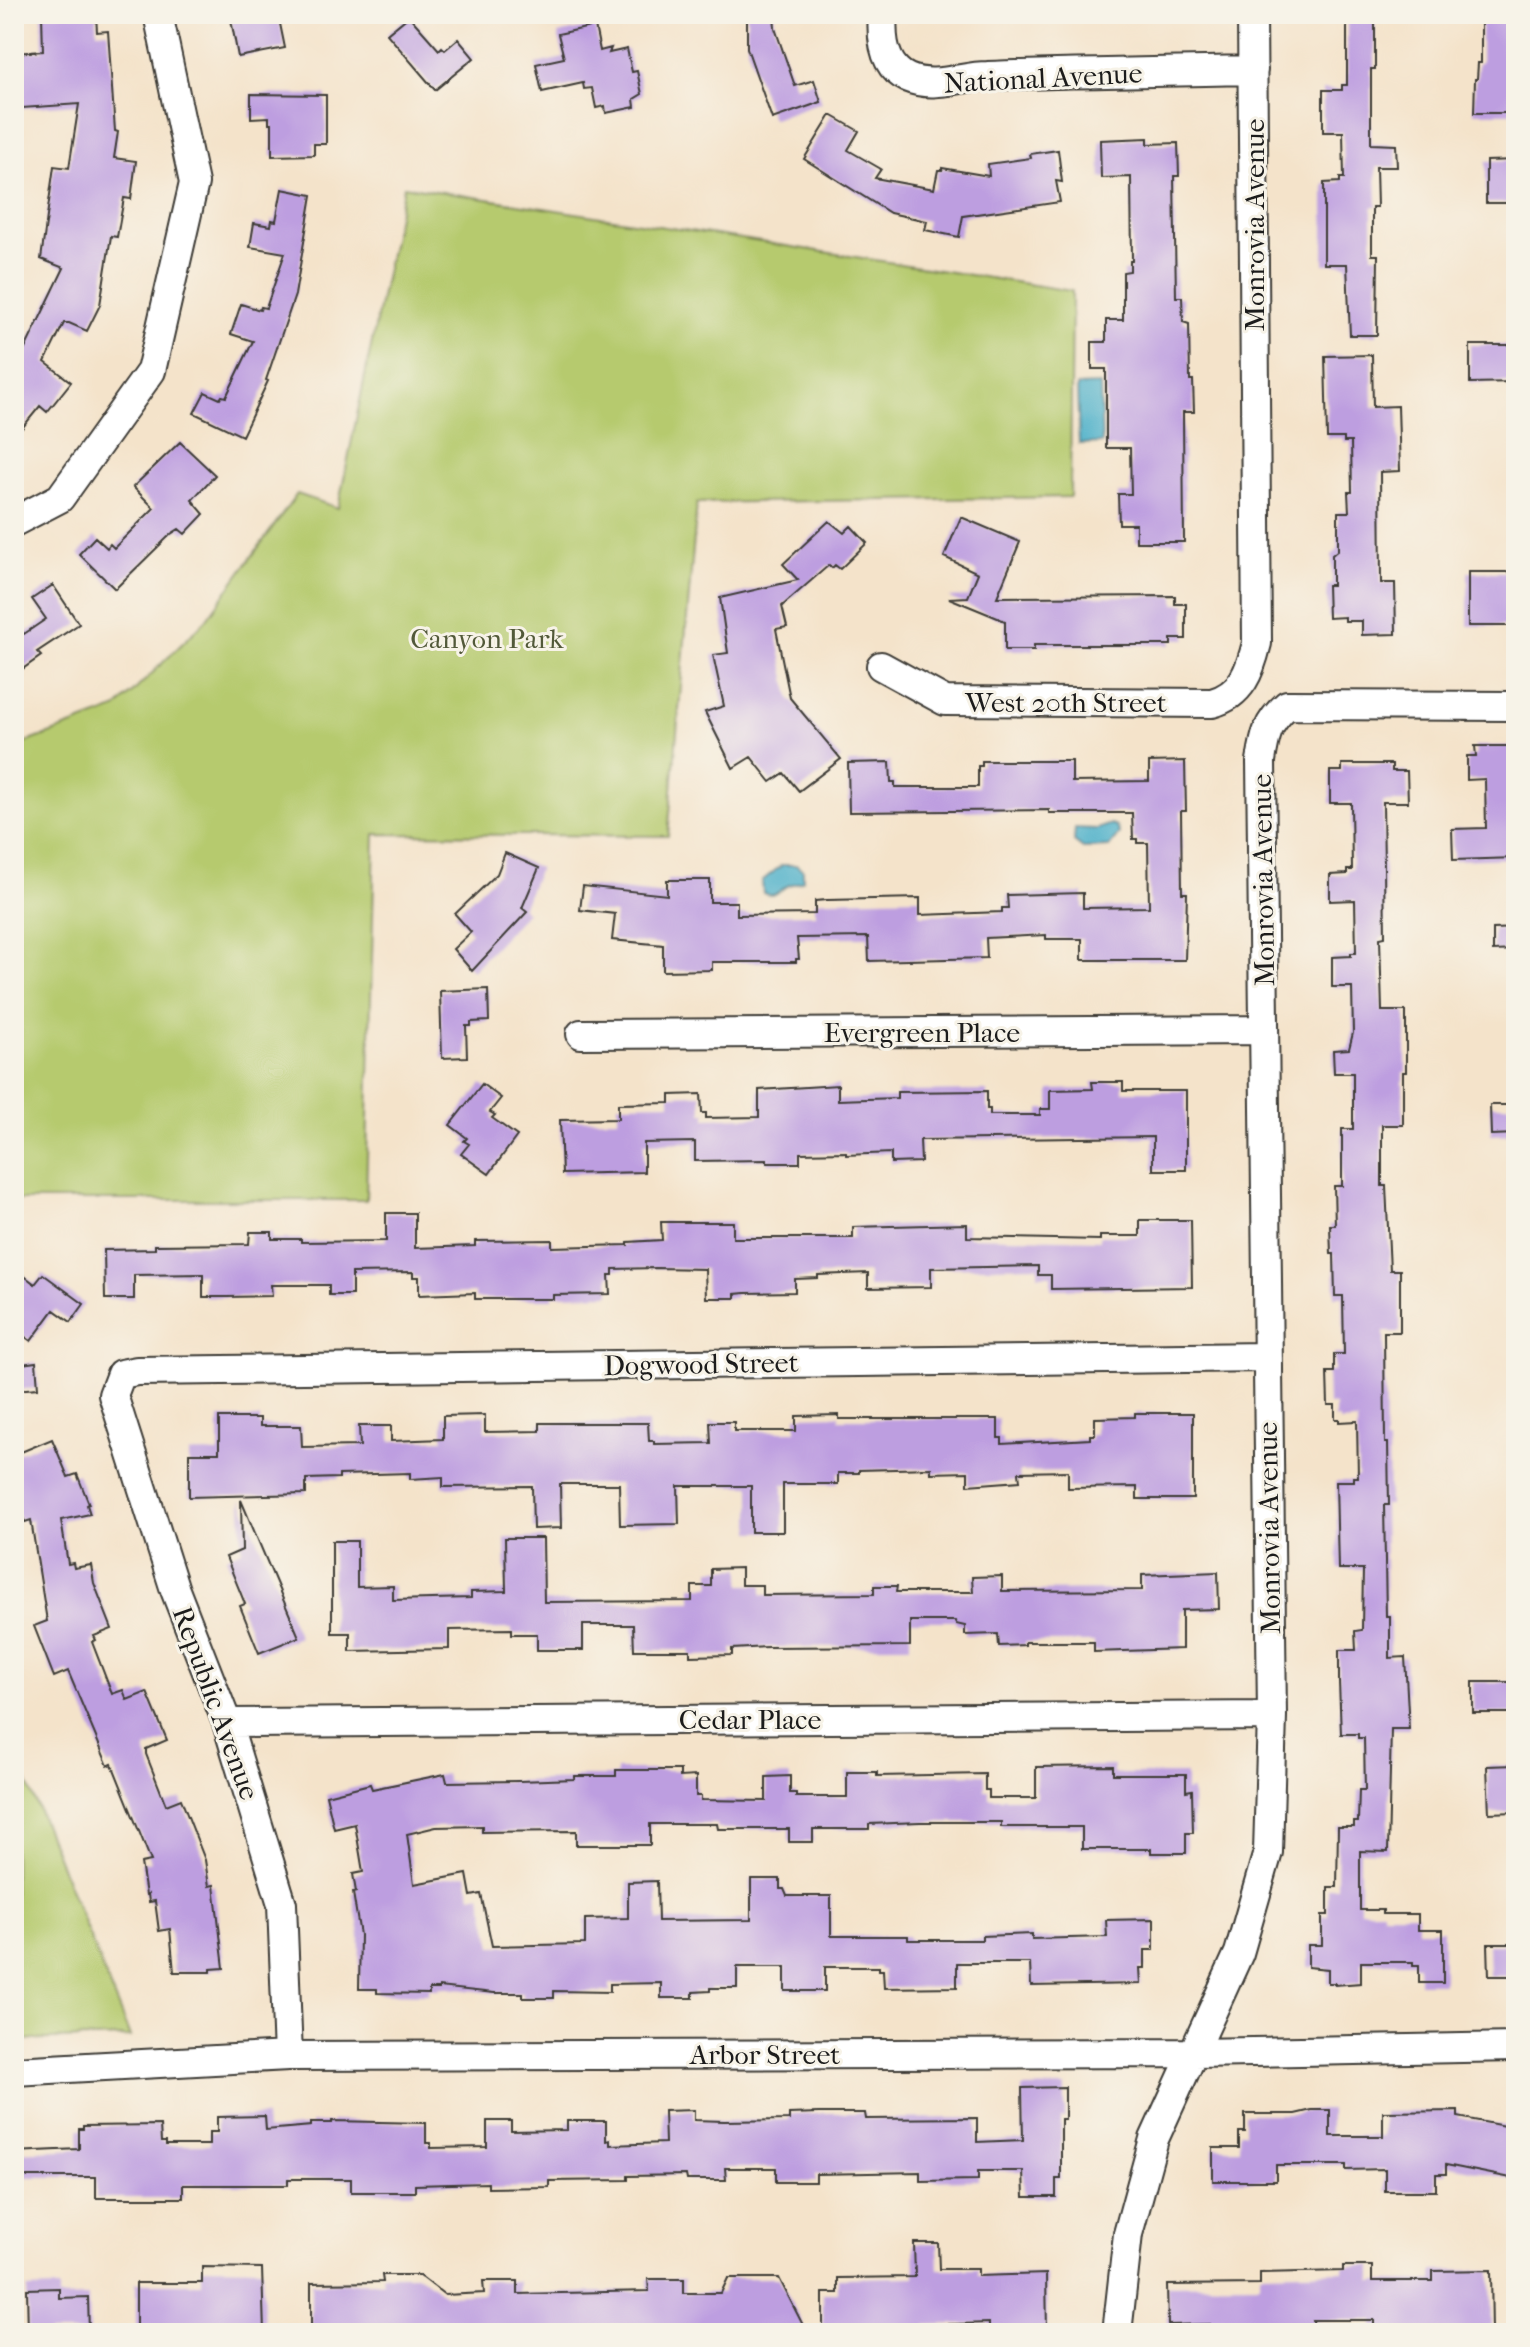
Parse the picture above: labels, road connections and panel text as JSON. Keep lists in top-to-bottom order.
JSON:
{
  "streets": {
    "street": [
      "National Avenue",
      "Monrovia Avenue",
      "West 20th Street",
      "Evergreen Place",
      "Dogwood Street",
      "Republic Avenue",
      "Cedar Place",
      "Arbor Street"
    ]
  },
  "crossings": [
    ["National Avenue", "Monrovia Avenue"],
    ["Monrovia Avenue", "West 20th Street"],
    ["Monrovia Avenue", "Evergreen Place"],
    ["Monrovia Avenue", "Dogwood Street"],
    ["Monrovia Avenue", "Cedar Place"],
    ["Monrovia Avenue", "Arbor Street"],
    ["Dogwood Street", "Republic Avenue"],
    ["Republic Avenue", "Cedar Place"],
    ["Republic Avenue", "Arbor Street"]
  ],
  "parks": ["Canyon Park"]
}
